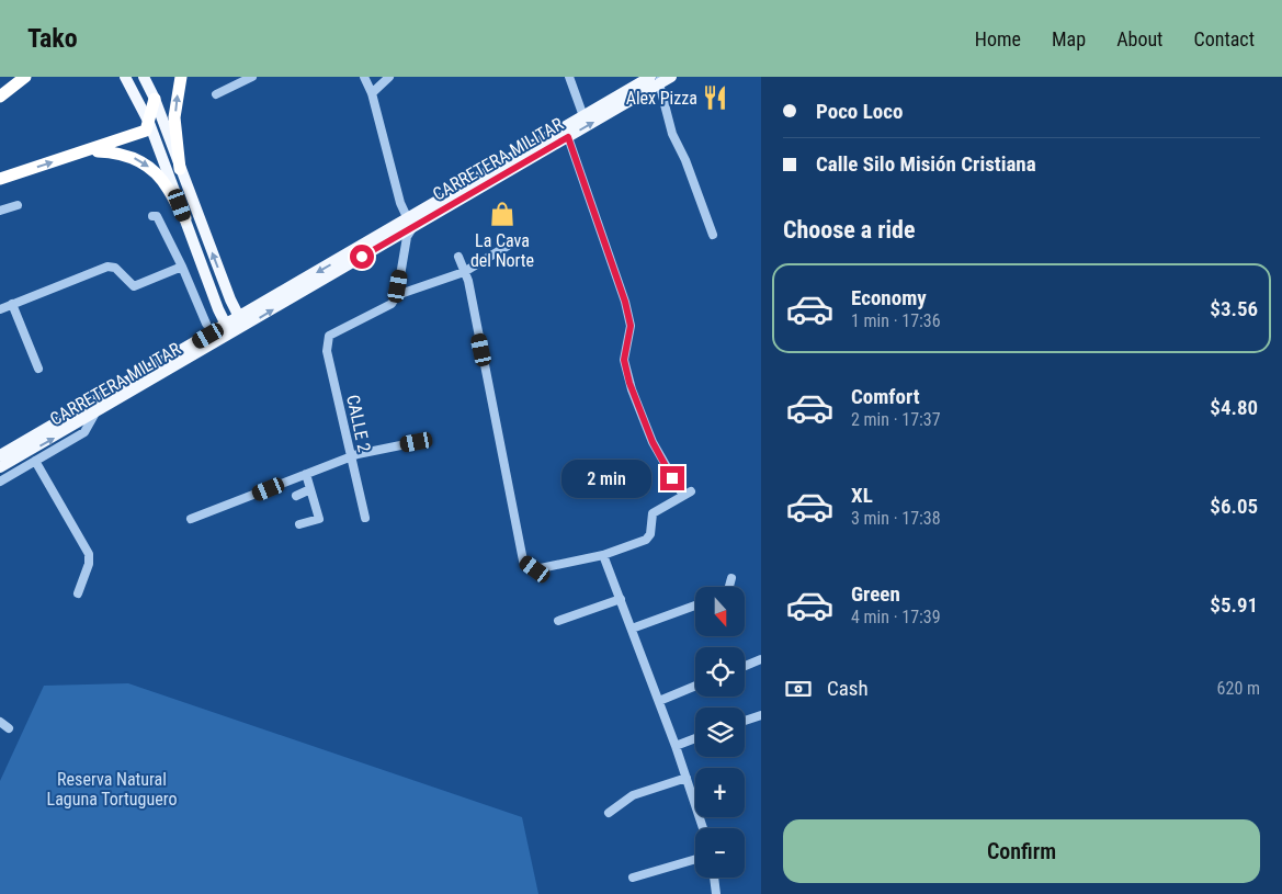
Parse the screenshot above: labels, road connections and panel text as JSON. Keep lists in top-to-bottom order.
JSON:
{
  "streets": {
    "main road": ["CARRETERA MILITAR"],
    "street": ["CALLE 2"]
  },
  "parks": ["Reserva Natural Laguna Tortuguero"],
  "places": {
    "restaurant": ["Alex Pizza"],
    "shop": ["La Cava del Norte"]
  },
  "north": "bottom",
  "page": {
    "header": "Tako",
    "nav": [
      "Home",
      "Map",
      "About",
      "Contact"
    ],
    "banner": ["Poco Loco", "Calle Silo Misión Cristiana"],
    "heading": "Choose a ride",
    "list": [
      {
        "name": "Economy",
        "note": "1 min · 17:36",
        "value": "$3.56"
      },
      {
        "name": "Comfort",
        "note": "2 min · 17:37",
        "value": "$4.80"
      },
      {
        "name": "XL",
        "note": "3 min · 17:38",
        "value": "$6.05"
      },
      {
        "name": "Green",
        "note": "4 min · 17:39",
        "value": "$5.91"
      }
    ],
    "bubble": "2 min",
    "map_buttons": ["+", "−"],
    "pay": ["Cash", "620 m"],
    "buttons": "Confirm"
  }
}
